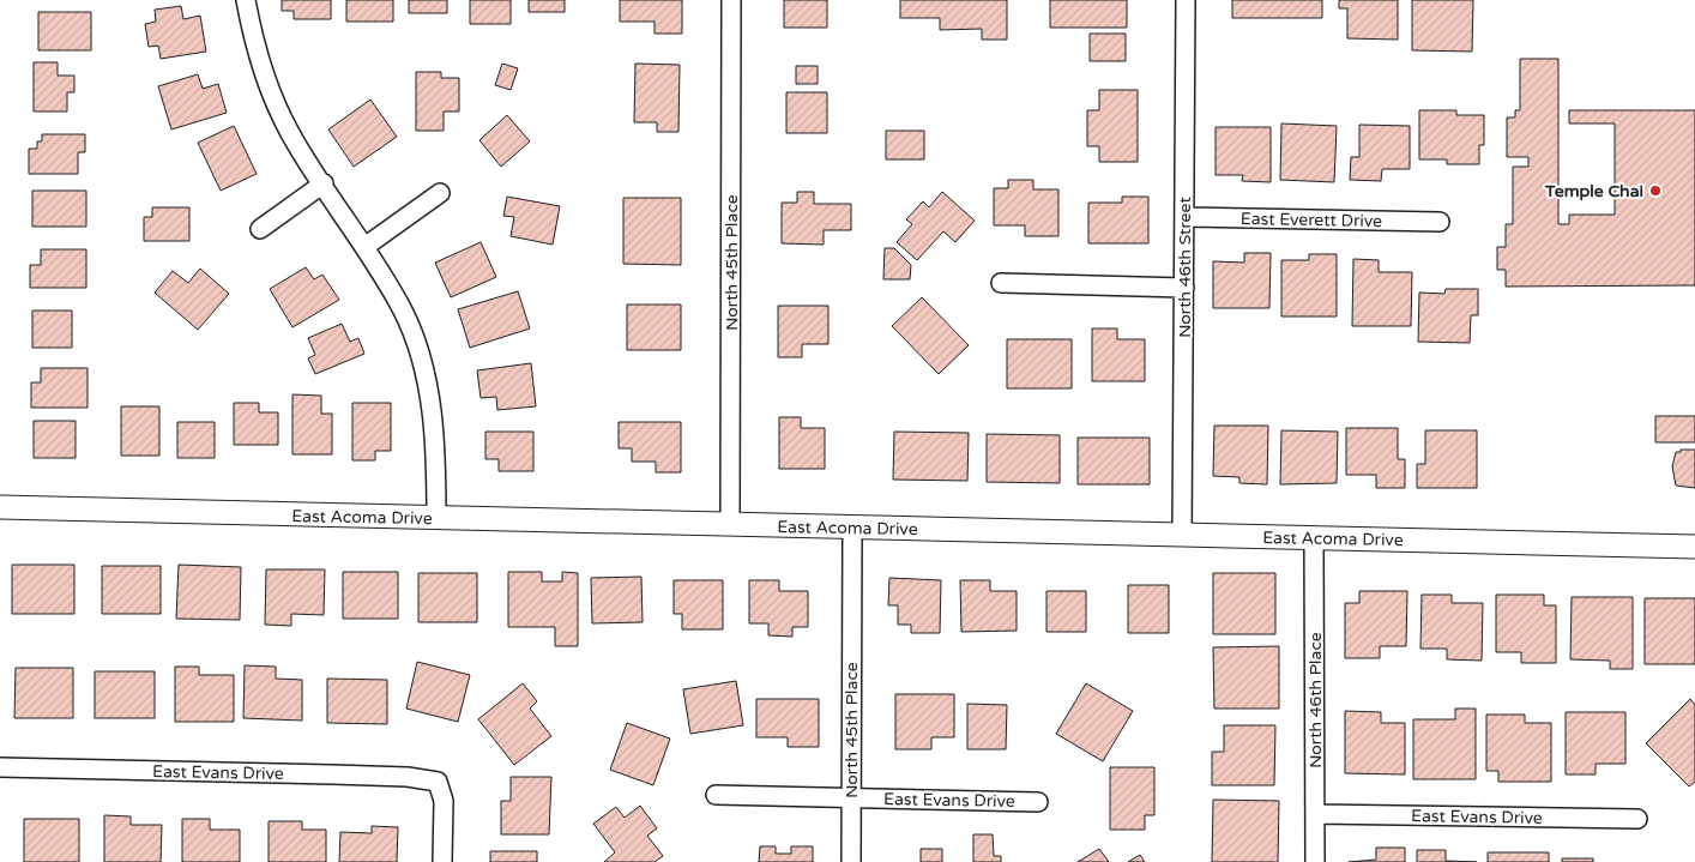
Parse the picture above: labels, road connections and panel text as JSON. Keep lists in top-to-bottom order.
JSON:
{
  "streets": {
    "street": [
      "East Everett Drive",
      "North 45th Place",
      "North 46th Street",
      "East Acoma Drive",
      "North 46th Place",
      "East Evans Drive"
    ]
  },
  "crossings": [
    ["East Everett Drive", "North 46th Street"],
    ["North 45th Place", "East Acoma Drive"],
    ["North 45th Place", "East Evans Drive"],
    ["North 46th Street", "East Acoma Drive"],
    ["East Acoma Drive", "North 46th Place"],
    ["North 46th Place", "East Evans Drive"]
  ],
  "places": ["Temple Chai"]
}
